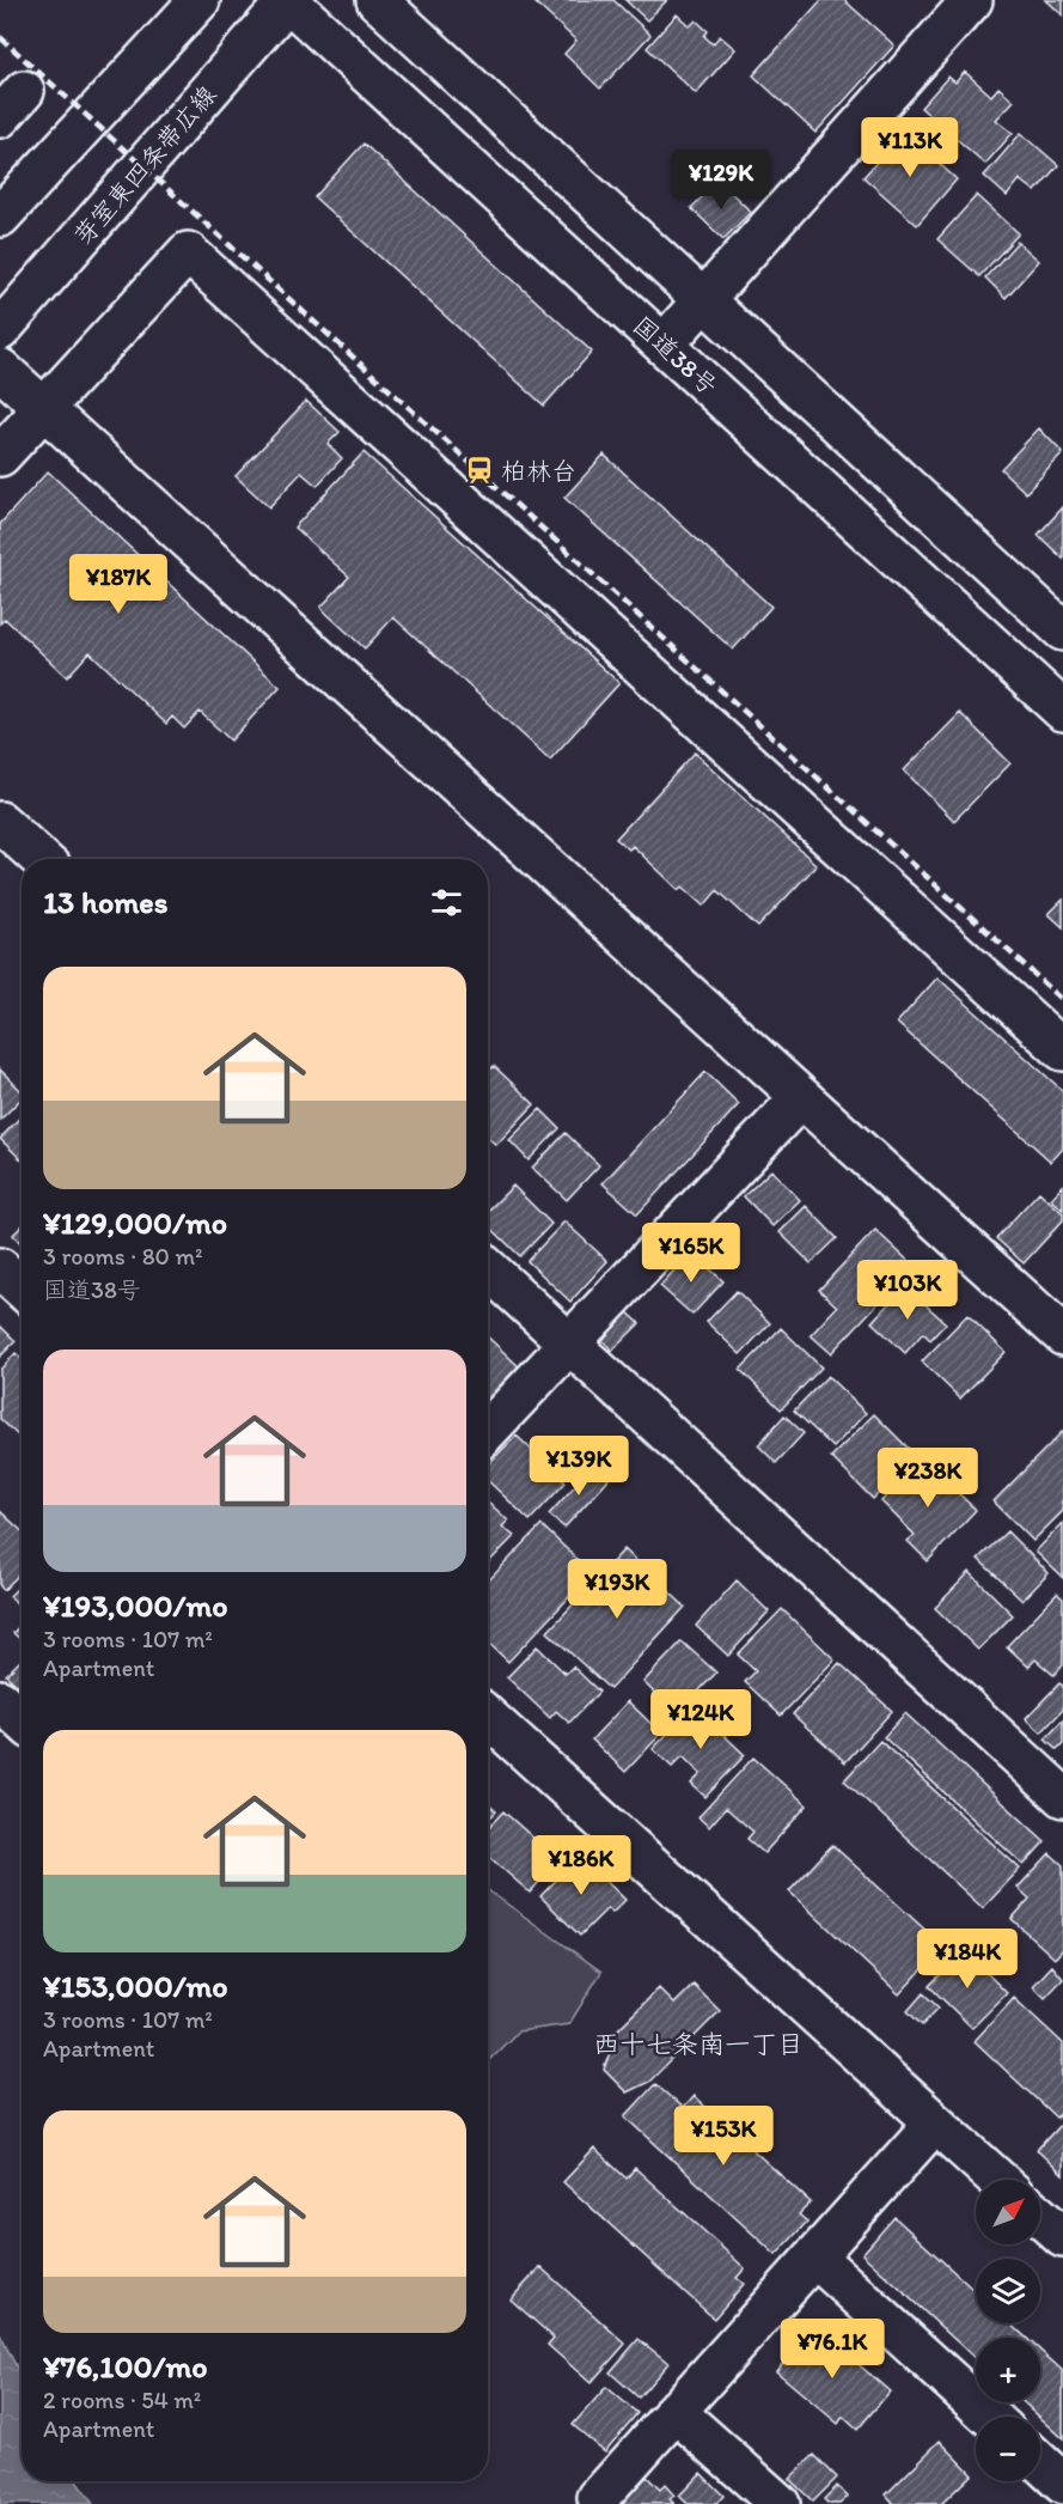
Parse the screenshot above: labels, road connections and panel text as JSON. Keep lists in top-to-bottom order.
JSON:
{
  "streets": {
    "main road": ["芽室東四条帯広線", "国道38号"]
  },
  "crossings": [
    ["芽室東四条帯広線", "国道38号"]
  ],
  "districts": ["西十七条南一丁目"],
  "places": {
    "station": ["柏林台"]
  },
  "north": "top right",
  "page": {
    "price": [
      "¥113K",
      "¥129K",
      "¥187K",
      "¥165K",
      "¥103K",
      "¥139K",
      "¥238K",
      "¥193K",
      "¥124K",
      "¥186K",
      "¥184K",
      "¥153K",
      "¥76.1K"
    ],
    "heading": "13 homes",
    "list": [
      {
        "name": "¥129,000/mo",
        "note": "3 rooms · 80 m² · 国道38号"
      },
      {
        "name": "¥193,000/mo",
        "note": "3 rooms · 107 m² · Apartment"
      },
      {
        "name": "¥153,000/mo",
        "note": "3 rooms · 107 m² · Apartment"
      },
      {
        "name": "¥76,100/mo",
        "note": "2 rooms · 54 m² · Apartment"
      }
    ],
    "map_buttons": ["+", "−"]
  }
}
